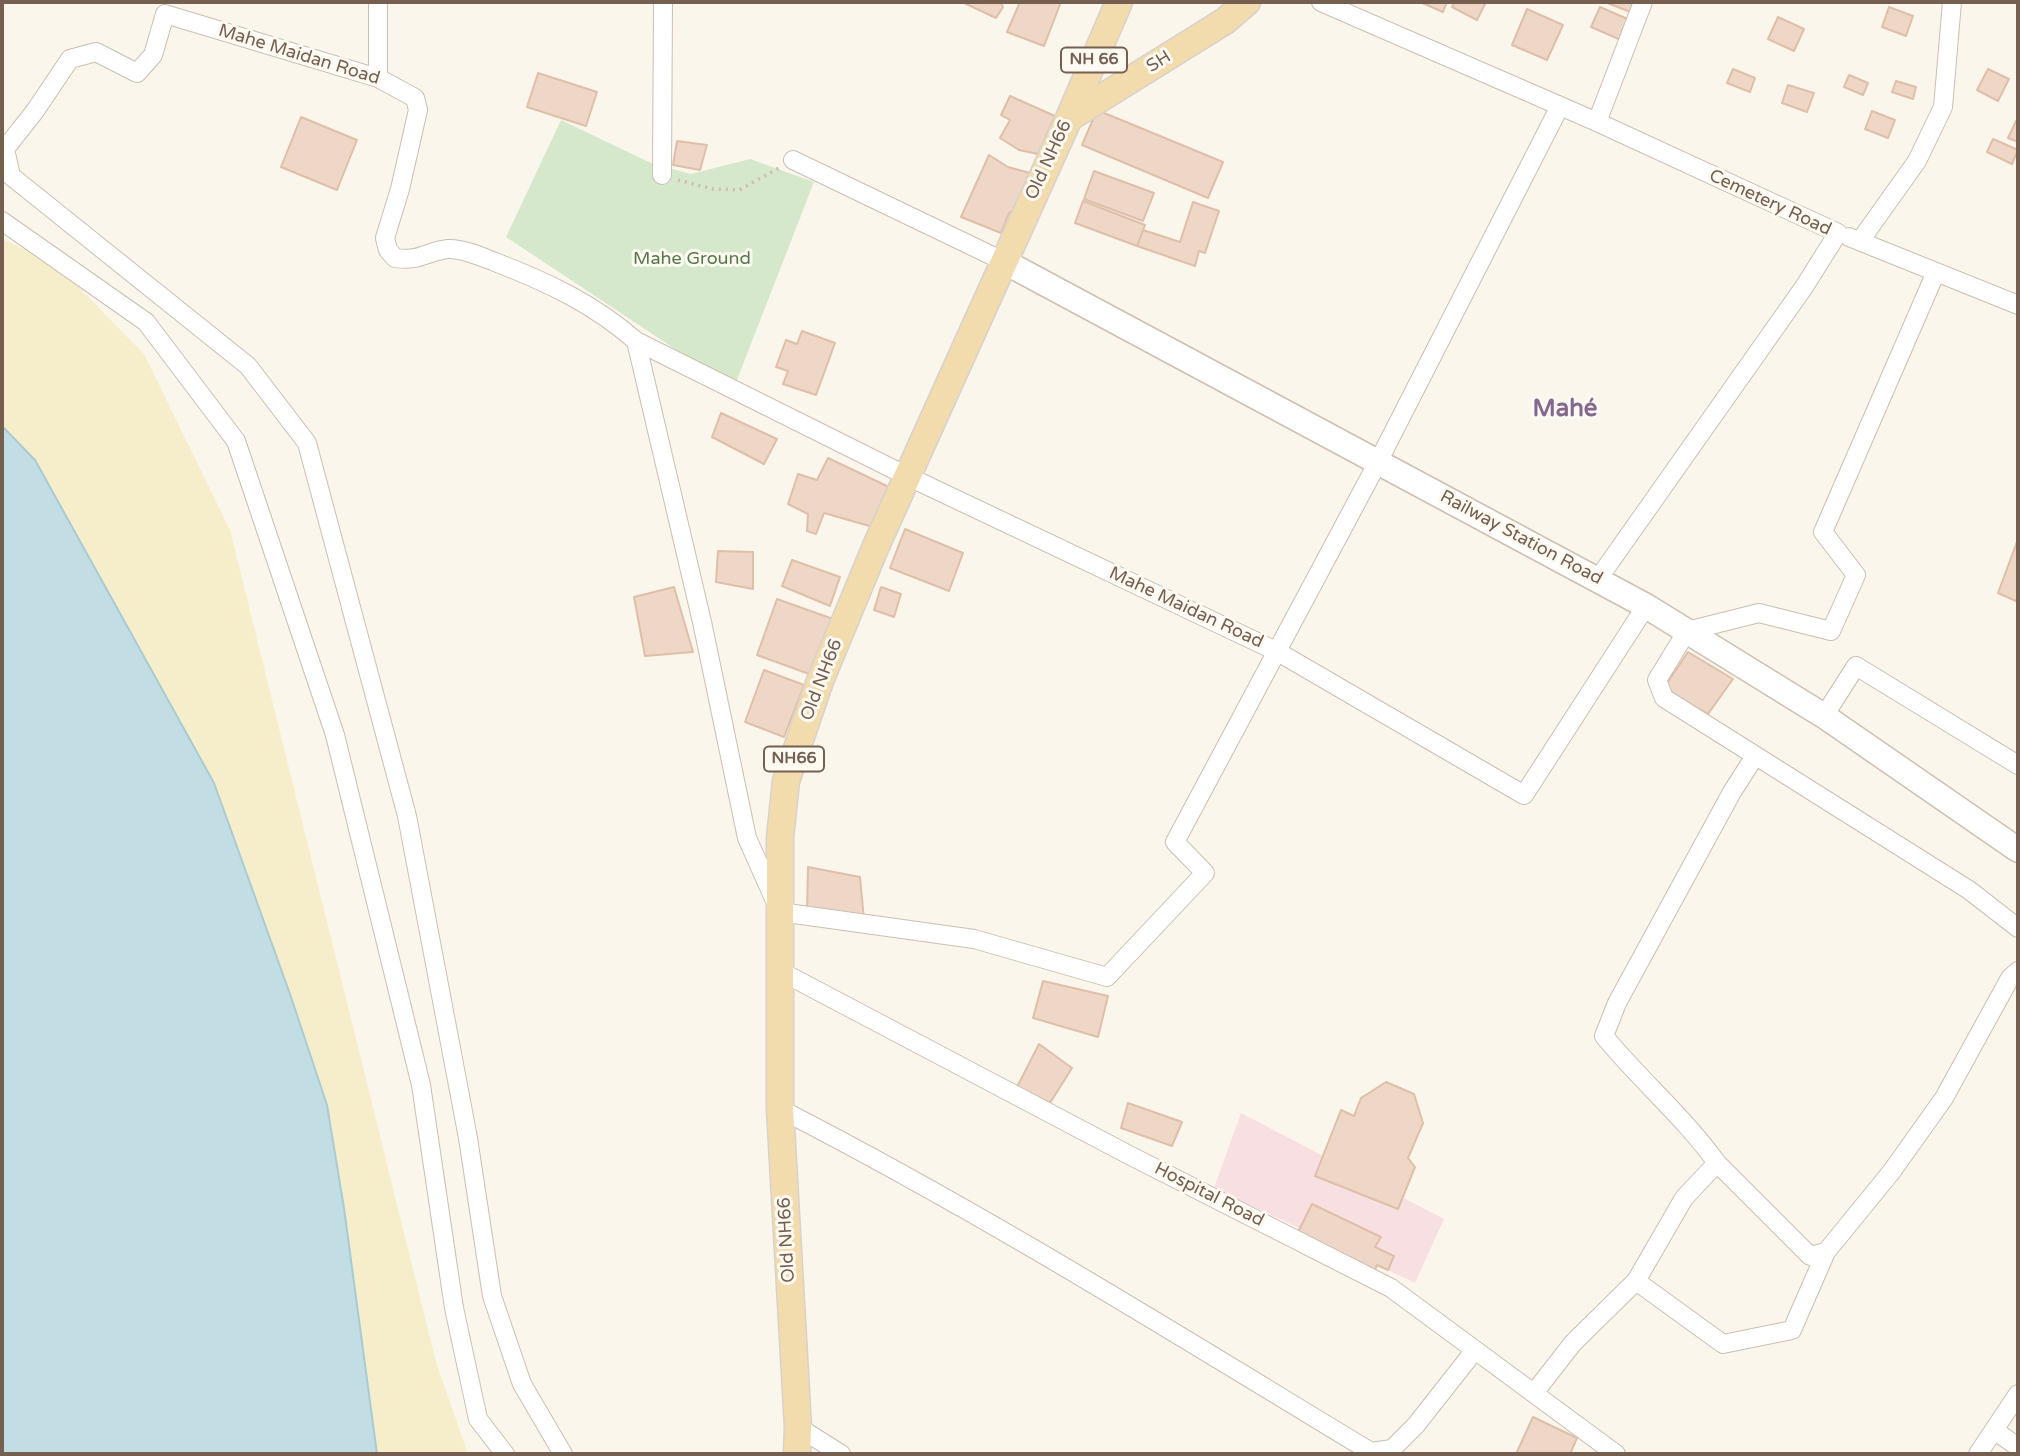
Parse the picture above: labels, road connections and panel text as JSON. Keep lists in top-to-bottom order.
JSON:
{
  "streets": {
    "main road": [
      "NH 66",
      "SH",
      "Old NH66",
      "NH66"
    ],
    "street": [
      "Mahe Maidan Road",
      "Cemetery Road",
      "Railway Station Road",
      "Hospital Road"
    ]
  },
  "crossings": [
    ["Mahe Maidan Road", "Old NH66"],
    ["Mahe Maidan Road", "Railway Station Road"],
    ["SH", "Old NH66"],
    ["Old NH66", "Railway Station Road"],
    ["Old NH66", "Hospital Road"],
    ["Cemetery Road", "Railway Station Road"]
  ],
  "districts": ["Mahé"],
  "parks": ["Mahe Ground"]
}
